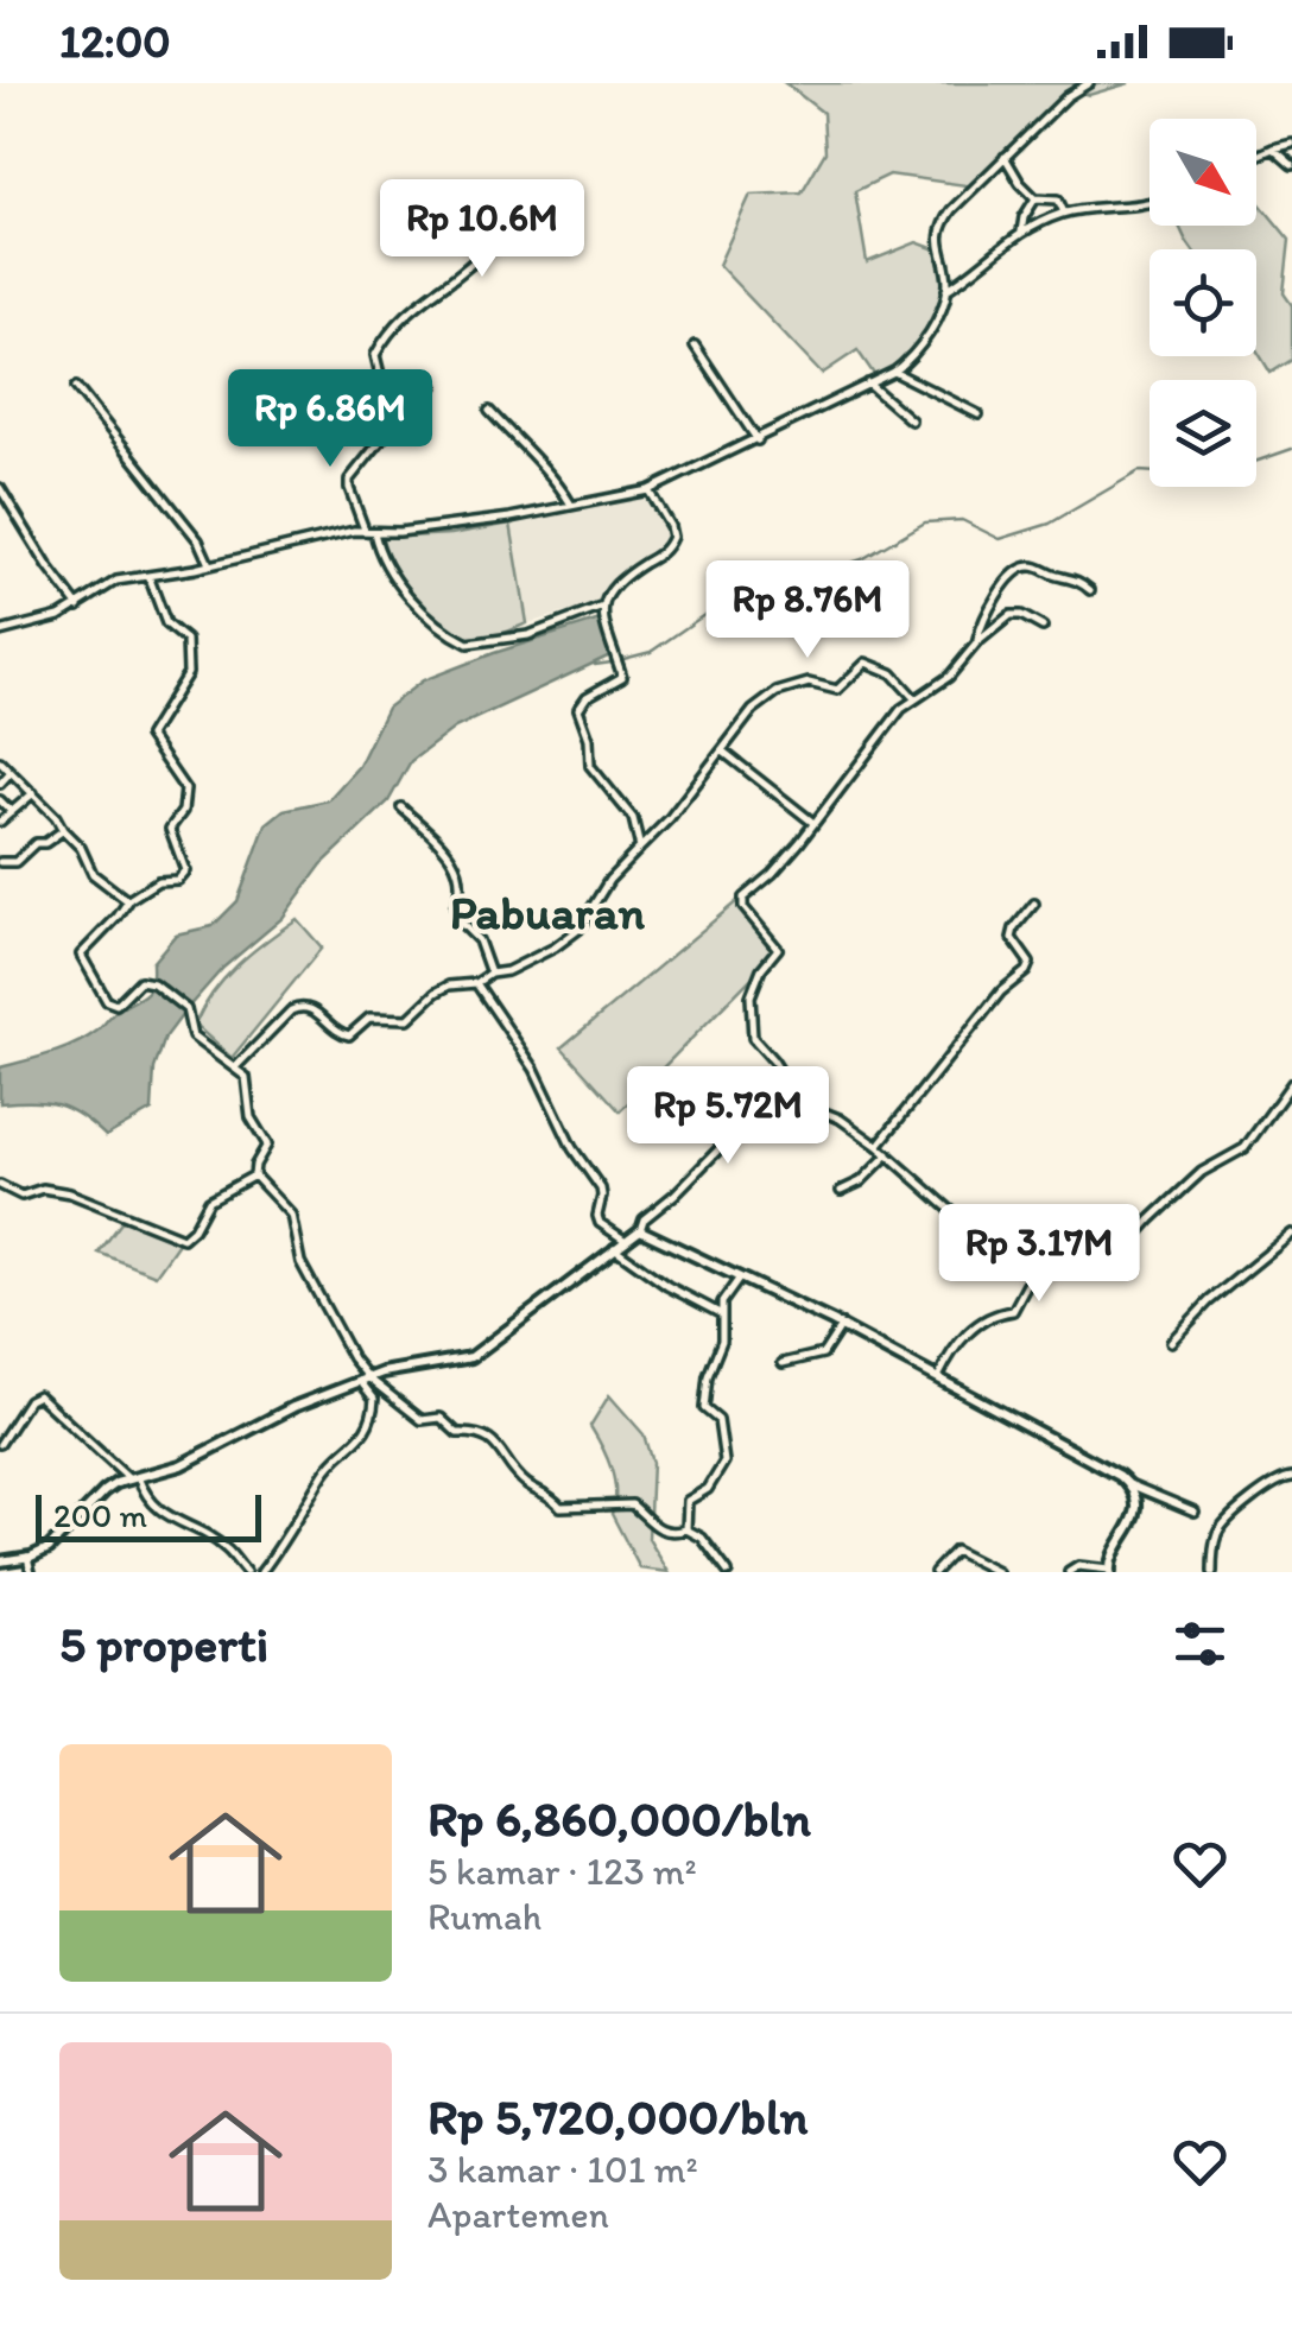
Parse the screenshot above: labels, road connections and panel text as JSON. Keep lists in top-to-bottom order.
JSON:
{
  "districts": ["Pabuaran"],
  "scale_bar": "200 m",
  "north": "bottom right",
  "page": {
    "status": "12:00",
    "price": [
      "Rp 10.6M",
      "Rp 6.86M",
      "Rp 8.76M",
      "Rp 5.72M",
      "Rp 3.17M"
    ],
    "scale": "200 m",
    "heading": "5 properti",
    "list": [
      {
        "name": "Rp 6,860,000/bln",
        "note": "5 kamar · 123 m² · Rumah"
      },
      {
        "name": "Rp 5,720,000/bln",
        "note": "3 kamar · 101 m² · Apartemen"
      }
    ]
  }
}
